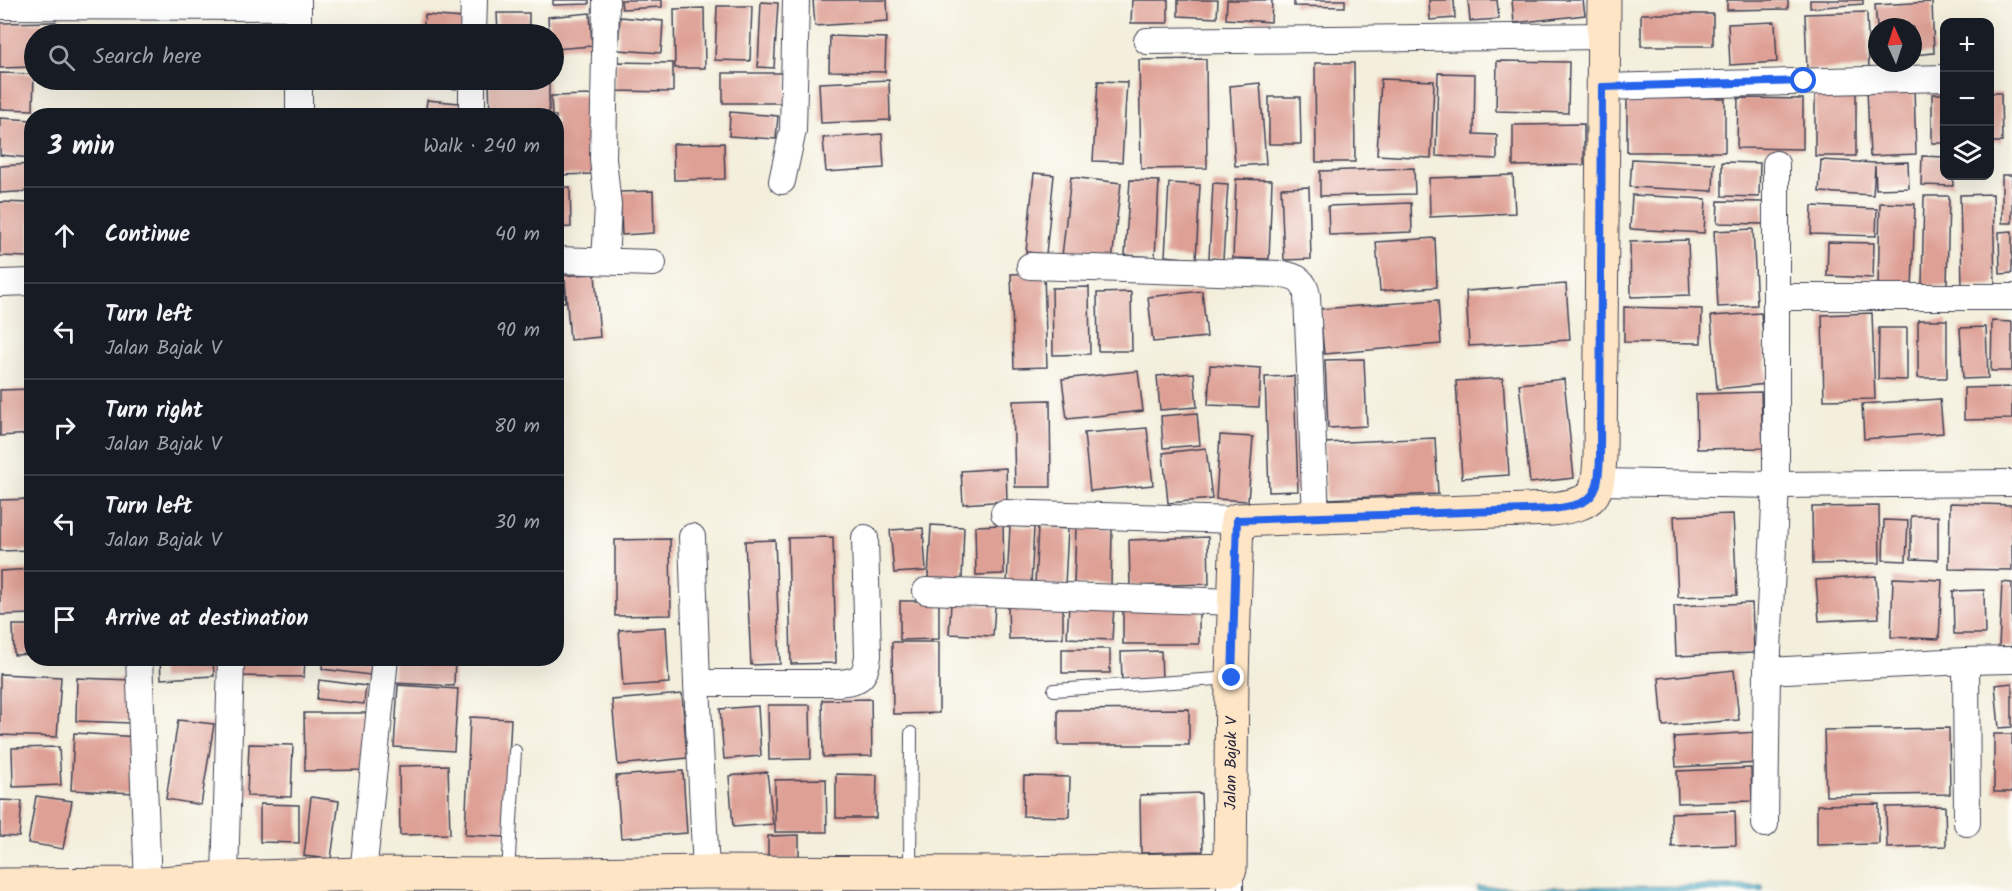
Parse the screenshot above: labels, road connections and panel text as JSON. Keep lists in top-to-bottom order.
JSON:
{
  "streets": {
    "street": ["Jalan Bajak V"]
  },
  "north": "top",
  "page": {
    "map_buttons": ["+", "−"],
    "search": "Search here",
    "heading": ["3 min", "Walk · 240 m"],
    "list": [
      ["Continue", "40 m"],
      ["Turn left", "Jalan Bajak V", "90 m"],
      ["Turn right", "Jalan Bajak V", "80 m"],
      ["Turn left", "Jalan Bajak V", "30 m"],
      "Arrive at destination"
    ]
  }
}
